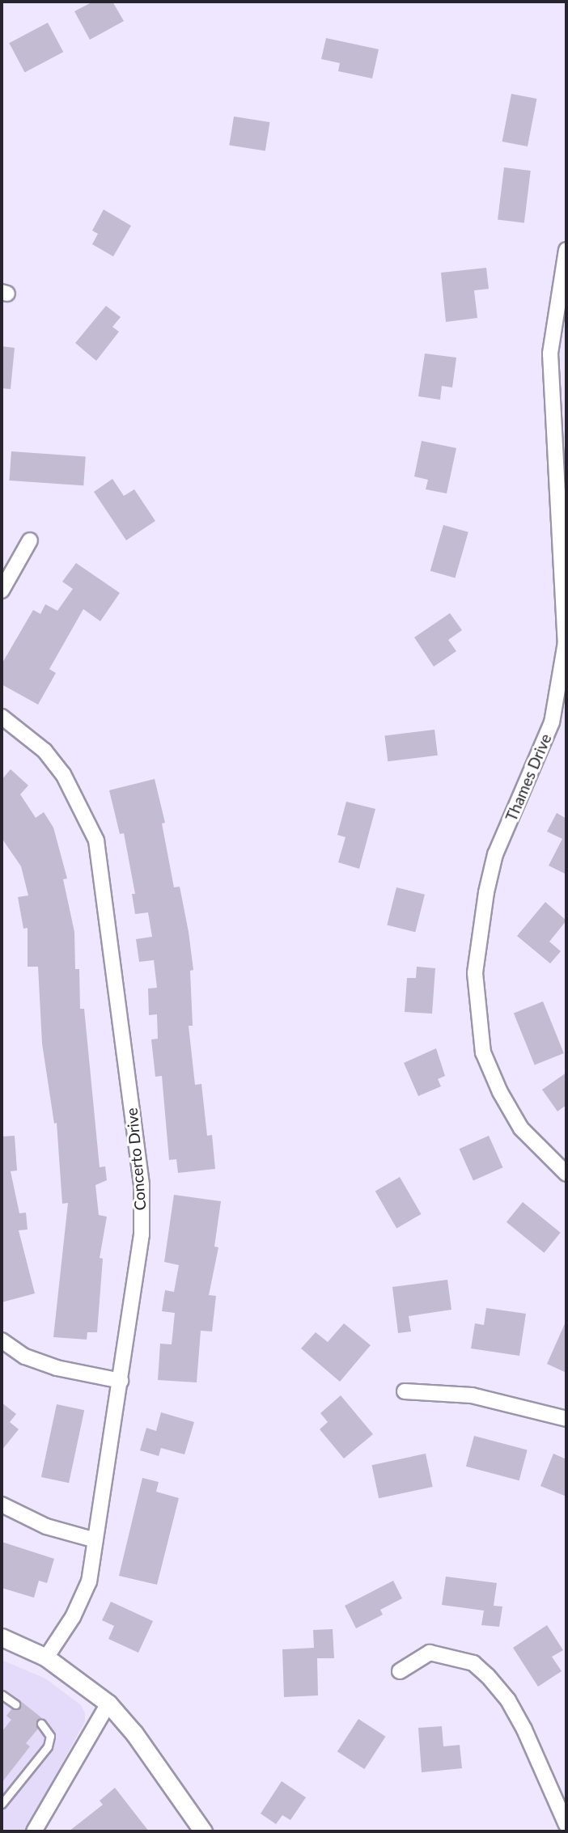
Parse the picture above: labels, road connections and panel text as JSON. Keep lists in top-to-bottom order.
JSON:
{
  "streets": {
    "street": ["Thames Drive", "Concerto Drive"]
  }
}
